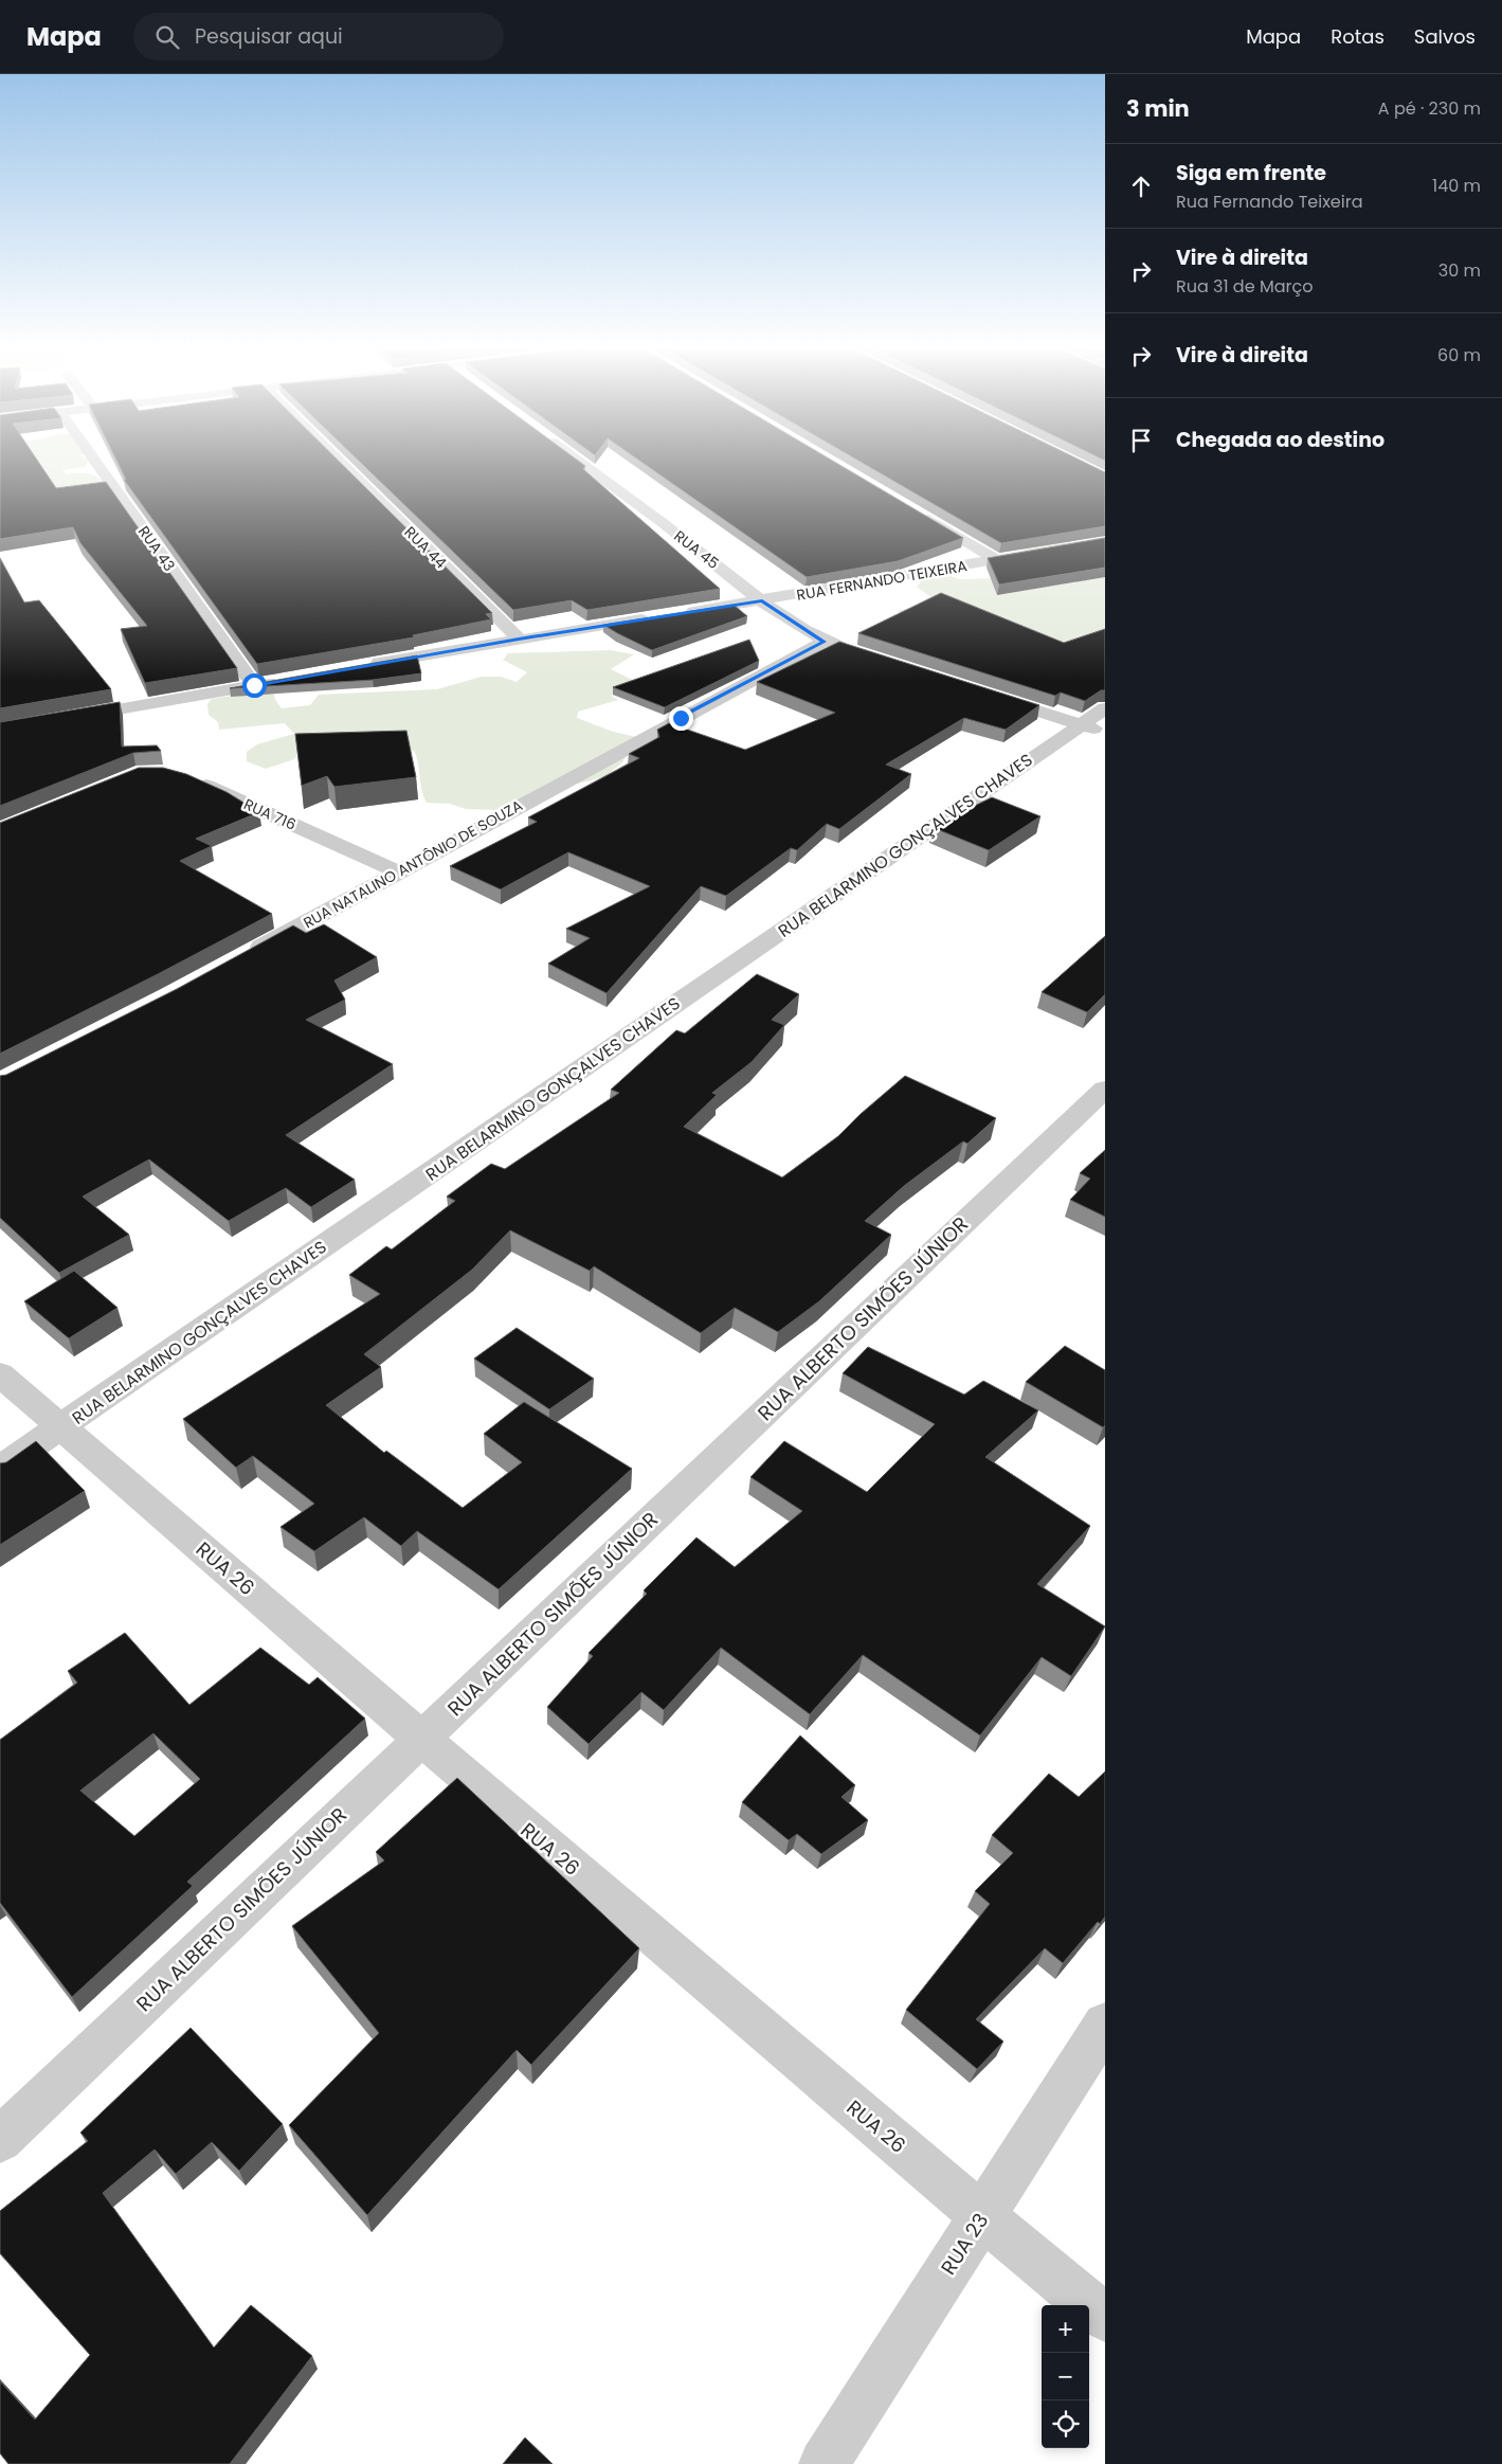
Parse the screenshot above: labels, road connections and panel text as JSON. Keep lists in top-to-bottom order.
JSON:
{
  "streets": {
    "street": [
      "RUA 44",
      "RUA 43",
      "RUA 45",
      "RUA FERNANDO TEIXEIRA",
      "RUA 716",
      "RUA BELARMINO GONÇALVES CHAVES",
      "RUA NATALINO ANTÔNIO DE SOUZA",
      "RUA ALBERTO SIMÕES JÚNIOR",
      "RUA 26",
      "RUA 23"
    ]
  },
  "crossings": [
    ["RUA 45", "RUA FERNANDO TEIXEIRA"],
    ["RUA 45", "RUA NATALINO ANTÔNIO DE SOUZA"],
    ["RUA 716", "RUA NATALINO ANTÔNIO DE SOUZA"],
    ["RUA BELARMINO GONÇALVES CHAVES", "RUA 26"],
    ["RUA ALBERTO SIMÕES JÚNIOR", "RUA 26"],
    ["RUA 26", "RUA 23"]
  ],
  "page": {
    "header": "Mapa",
    "search": "Pesquisar aqui",
    "nav": ["Mapa", "Rotas", "Salvos"],
    "heading": ["3 min", "A pé · 230 m"],
    "list": [
      ["Siga em frente", "Rua Fernando Teixeira", "140 m"],
      ["Vire à direita", "Rua 31 de Março", "30 m"],
      ["Vire à direita", "60 m"],
      "Chegada ao destino"
    ],
    "map_buttons": ["+", "−"]
  }
}
